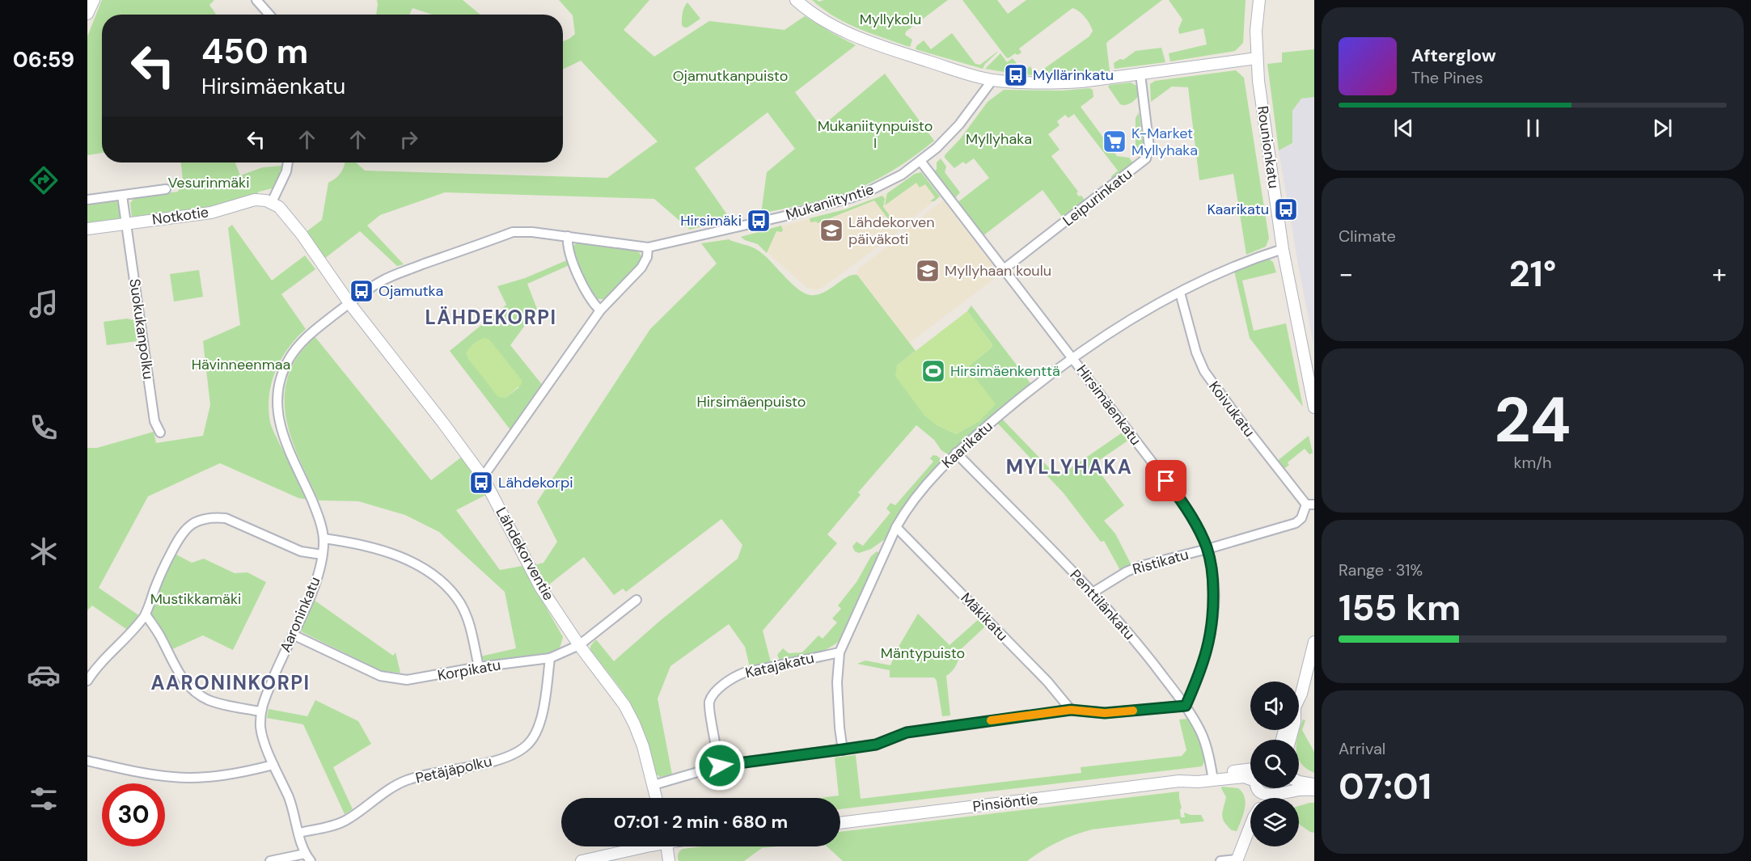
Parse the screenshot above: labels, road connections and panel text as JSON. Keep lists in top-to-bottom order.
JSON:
{
  "streets": {
    "street": [
      "Rounionkatu",
      "Leipurinkatu",
      "Mukaniityntie",
      "Notkotie",
      "Suokukanpolku",
      "Hirsimäenkatu",
      "Koivukatu",
      "Kaarikatu",
      "Lähdekorventie",
      "Ristikatu",
      "Penttilänkatu",
      "Aaroninkatu",
      "Mäkikatu",
      "Katajakatu",
      "Korpikatu",
      "Petäjäpolku",
      "Pinsiöntie"
    ]
  },
  "crossings": [
    ["Rounionkatu", "Kaarikatu"],
    ["Leipurinkatu", "Hirsimäenkatu"],
    ["Mukaniityntie", "Hirsimäenkatu"],
    ["Notkotie", "Suokukanpolku"],
    ["Notkotie", "Lähdekorventie"],
    ["Hirsimäenkatu", "Kaarikatu"],
    ["Hirsimäenkatu", "Ristikatu"],
    ["Hirsimäenkatu", "Penttilänkatu"],
    ["Koivukatu", "Kaarikatu"],
    ["Koivukatu", "Ristikatu"],
    ["Kaarikatu", "Penttilänkatu"],
    ["Kaarikatu", "Mäkikatu"],
    ["Kaarikatu", "Katajakatu"],
    ["Lähdekorventie", "Aaroninkatu"],
    ["Lähdekorventie", "Korpikatu"],
    ["Ristikatu", "Penttilänkatu"],
    ["Penttilänkatu", "Pinsiöntie"],
    ["Aaroninkatu", "Korpikatu"],
    ["Aaroninkatu", "Petäjäpolku"],
    ["Korpikatu", "Petäjäpolku"]
  ],
  "districts": ["LÄHDEKORPI", "MYLLYHAKA", "AARONINKORPI"],
  "parks": [
    "Myllykolu",
    "Ojamutkanpuisto",
    "Mukaniitynpuisto I",
    "Myllyhaka",
    "Vesurinmäki",
    "Hävinneenmaa",
    "Hirsimäenpuisto",
    "Mustikkamäki",
    "Mäntypuisto"
  ],
  "places": {
    "bus stop": [
      "Myllärinkatu",
      "Kaarikatu",
      "Hirsimäki",
      "Ojamutka",
      "Lähdekorpi"
    ],
    "supermarket": ["K-Market Myllyhaka"],
    "school or university": ["Lähdekorven päiväkoti", "Myllyhaan koulu"],
    "sports": ["Hirsimäenkenttä"]
  },
  "page": {
    "tabs": "06:59",
    "turn": ["450 m", "Hirsimäenkatu"],
    "song": ["Afterglow", "The Pines"],
    "tile": [
      "Climate",
      ["24", "km/h"],
      ["Range · 31%", "155 km"],
      ["Arrival", "07:01"]
    ],
    "heat": ["−", "21°", "+"],
    "limit": "30",
    "trip": "07:01 · 2 min · 680 m"
  }
}
